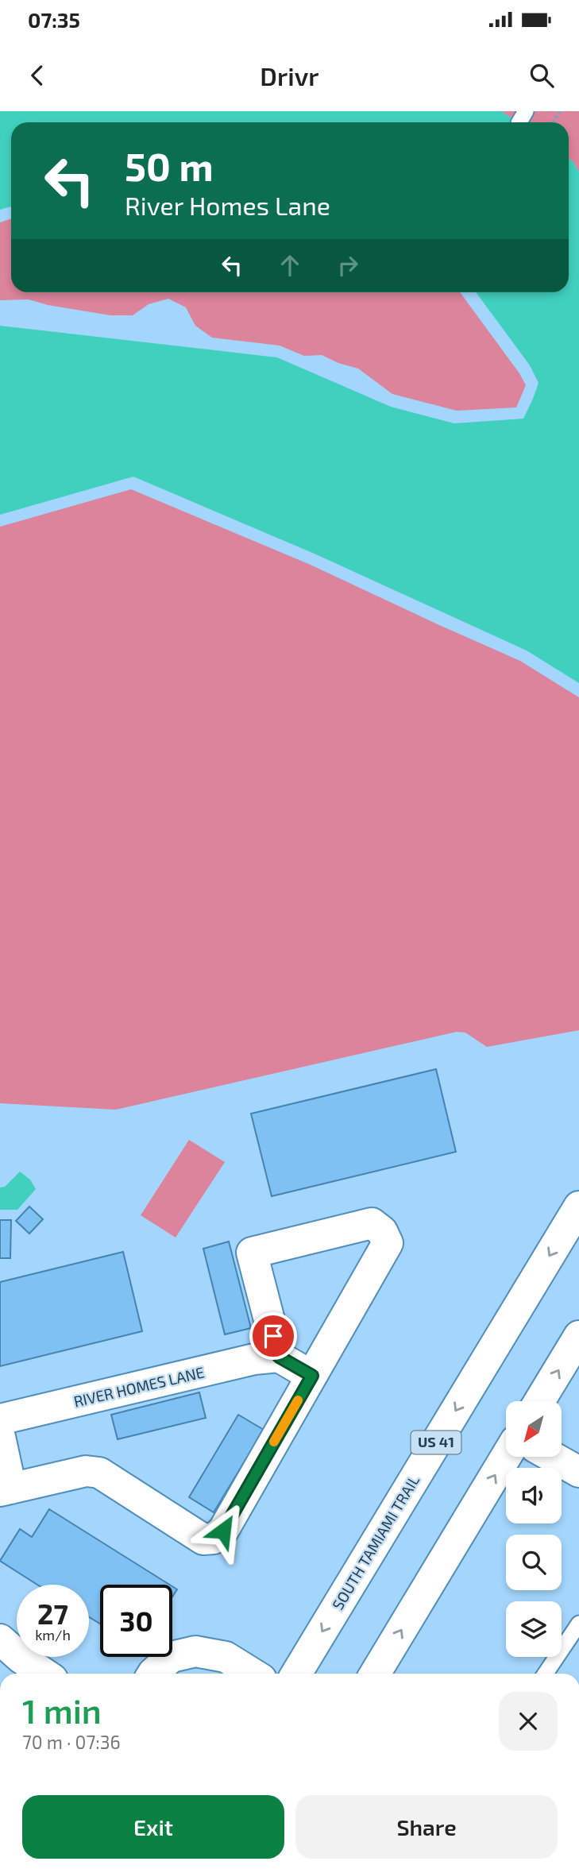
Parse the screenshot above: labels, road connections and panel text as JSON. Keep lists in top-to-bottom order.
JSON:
{
  "streets": {
    "street": ["RIVER HOMES LANE", "US 41", "SOUTH TAMIAMI TRAIL"]
  },
  "north": "bottom left",
  "page": {
    "status": "07:35",
    "header": "Drivr",
    "turn": ["50 m", "River Homes Lane"],
    "speed": "27 km/h",
    "limit": "30",
    "heading": ["1 min", "70 m · 07:36"],
    "buttons": ["Exit", "Share"]
  }
}
